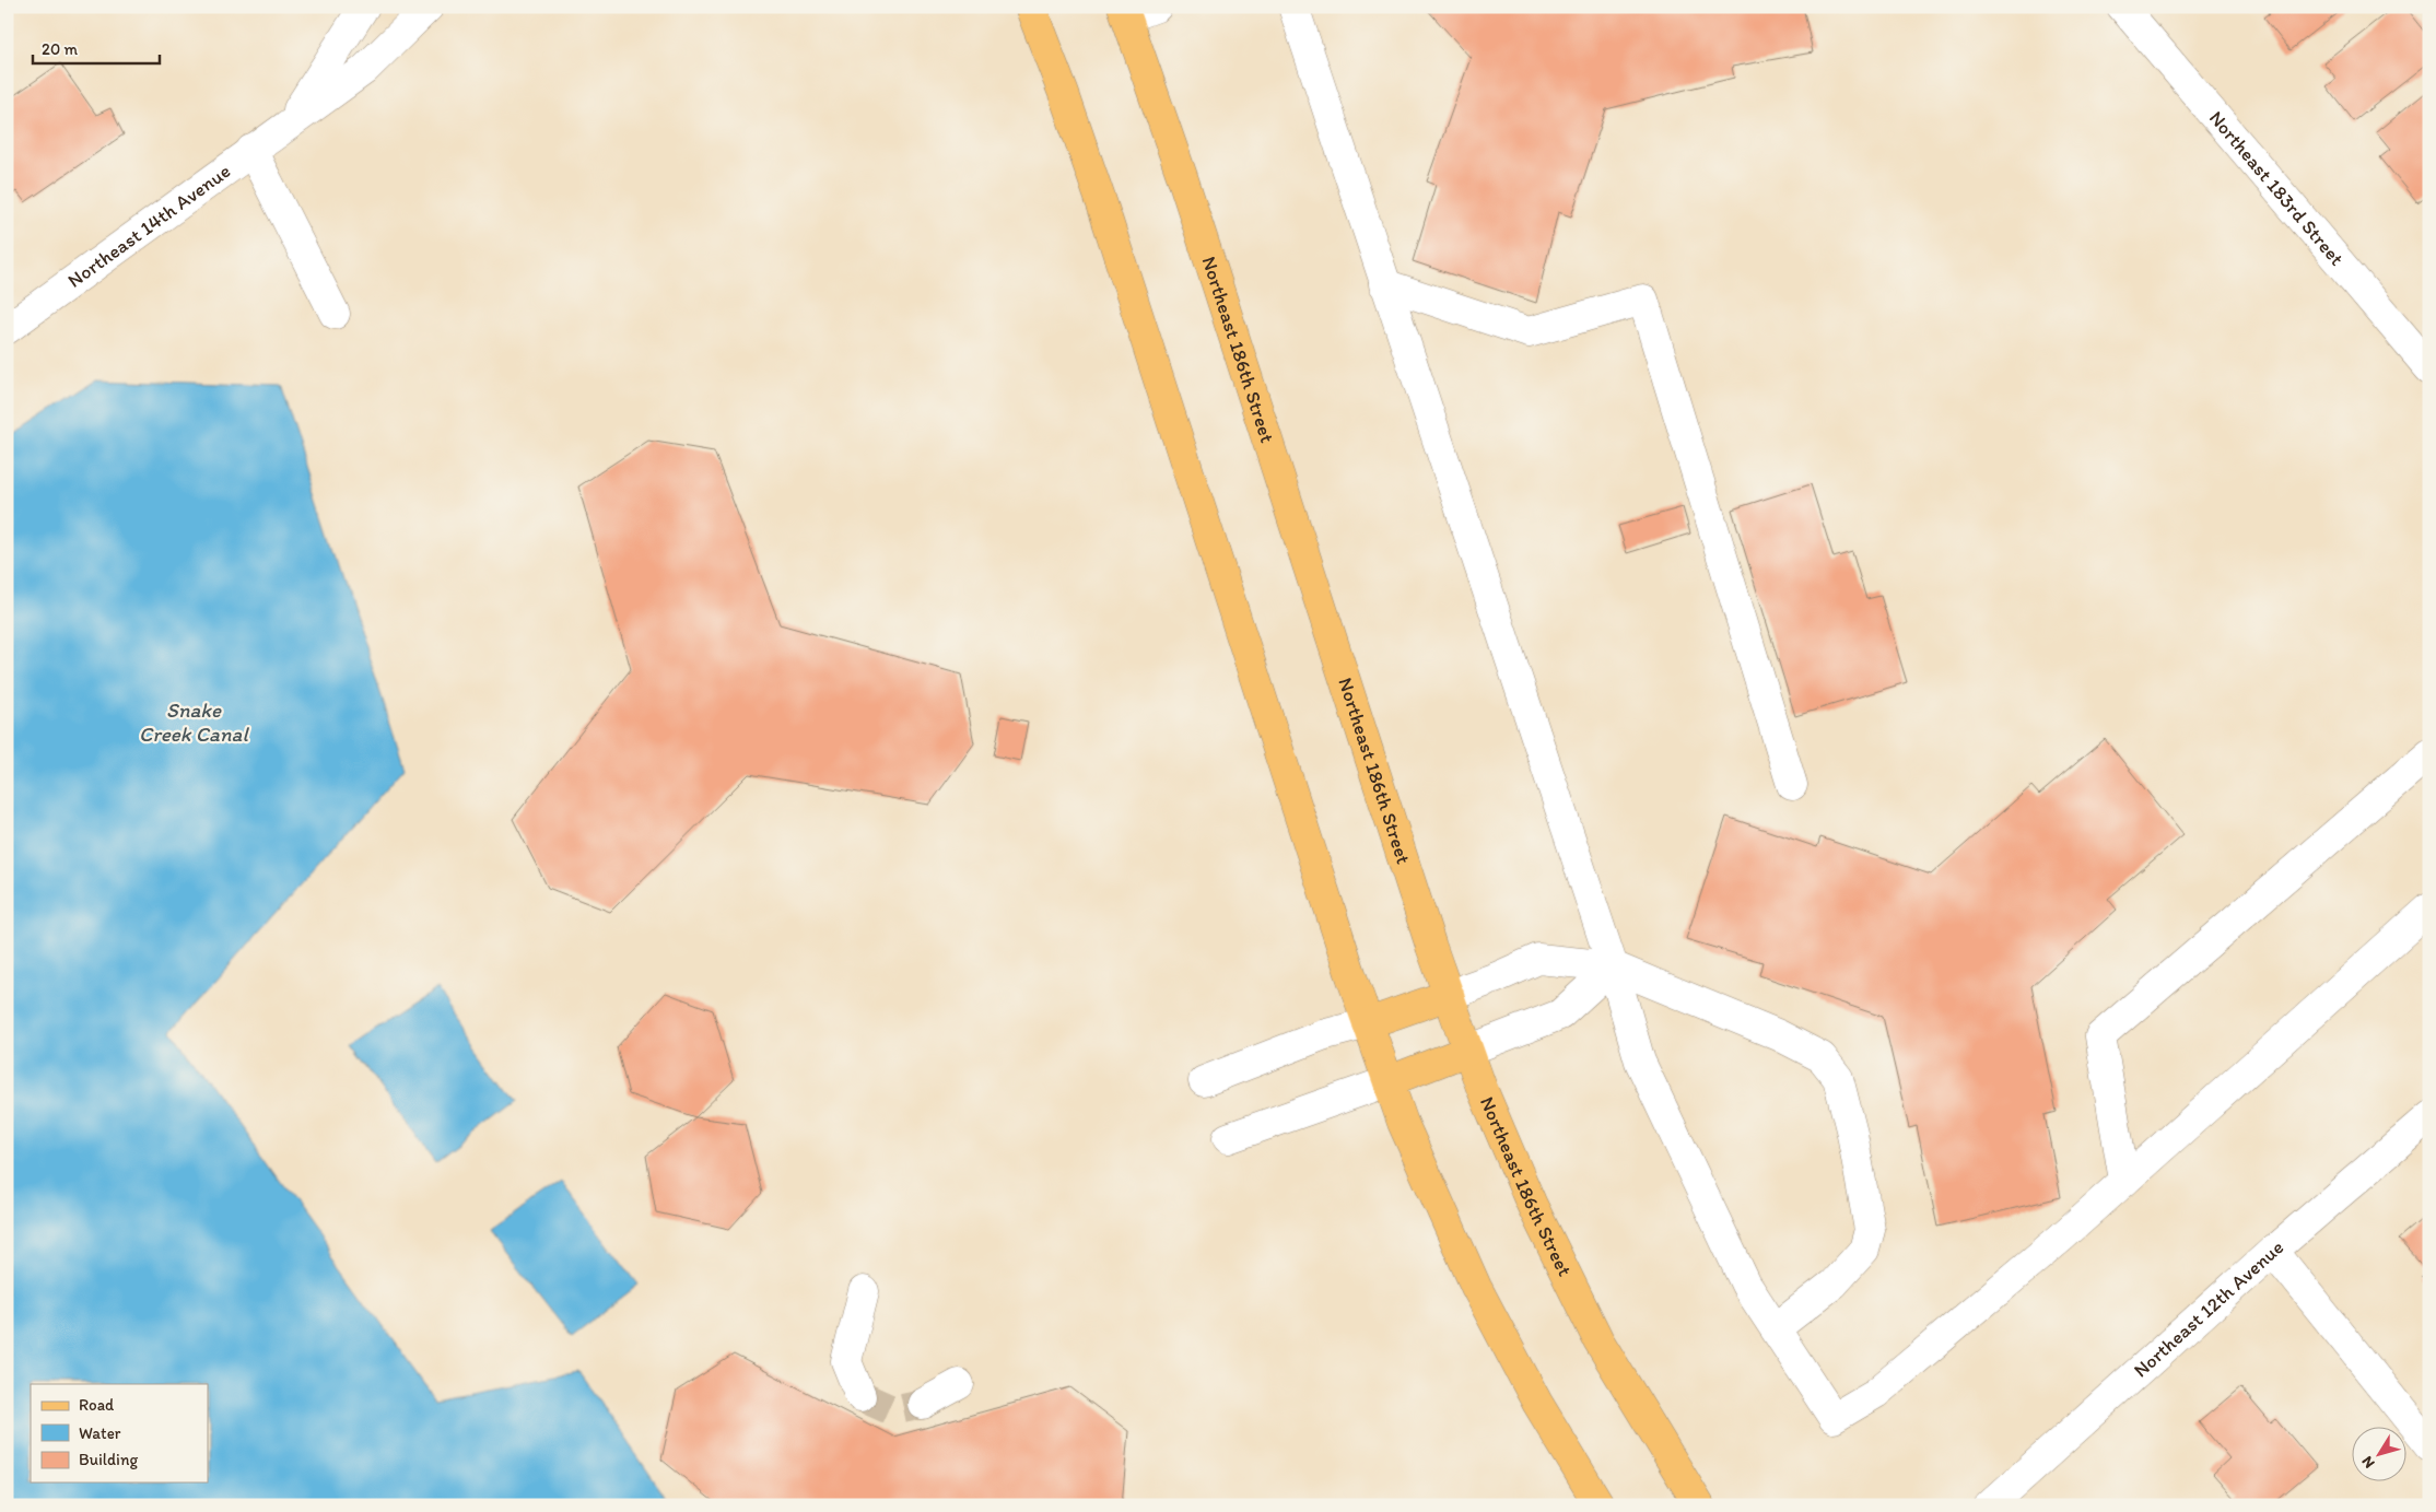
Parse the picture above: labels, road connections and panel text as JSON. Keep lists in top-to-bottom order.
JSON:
{
  "streets": {
    "main road": ["Northeast 186th Street"],
    "street": ["Northeast 183rd Street", "Northeast 14th Avenue", "Northeast 12th Avenue"]
  },
  "water": ["Snake Creek Canal"],
  "legend": ["Road", "Water", "Building"],
  "scale_bar": "20 m",
  "north": "bottom left"
}
